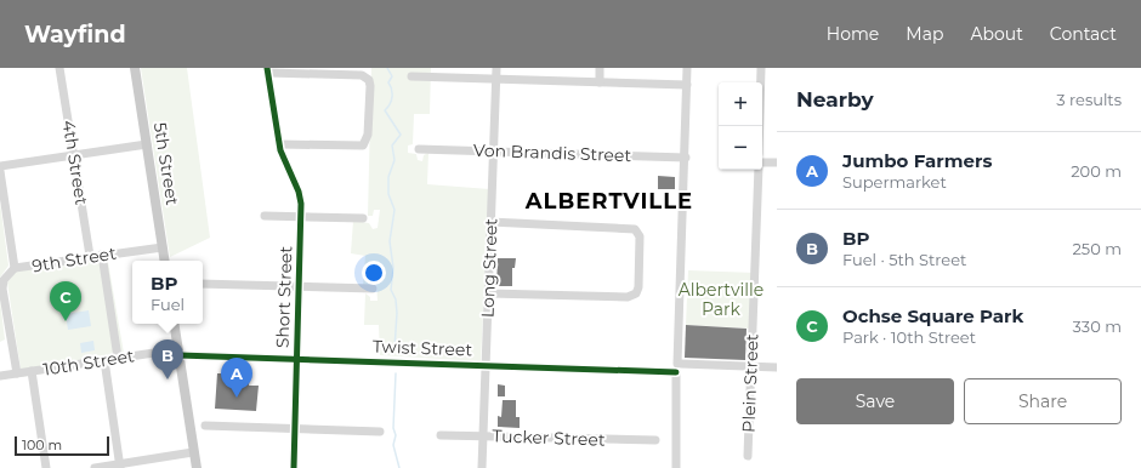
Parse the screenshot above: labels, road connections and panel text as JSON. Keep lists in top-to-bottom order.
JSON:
{
  "streets": {
    "main road": ["5th Street"],
    "street": [
      "Von Brandis Street",
      "4th Street",
      "9th Street",
      "Long Street",
      "Short Street",
      "Twist Street",
      "10th Street",
      "Plein Street",
      "Tucker Street"
    ]
  },
  "crossings": [
    ["Von Brandis Street", "Long Street"],
    ["4th Street", "9th Street"],
    ["5th Street", "9th Street"],
    ["Long Street", "Twist Street"],
    ["Long Street", "Tucker Street"],
    ["Short Street", "Twist Street"],
    ["Twist Street", "10th Street"],
    ["Twist Street", "Plein Street"]
  ],
  "districts": ["ALBERTVILLE"],
  "parks": ["Albertville Park"],
  "scale_bar": "100 m",
  "page": {
    "header": "Wayfind",
    "nav": [
      "Home",
      "Map",
      "About",
      "Contact"
    ],
    "heading": ["Nearby", "3 results"],
    "map_buttons": ["+", "−"],
    "list": [
      {
        "mark": "A",
        "name": "Jumbo Farmers",
        "note": "Supermarket",
        "value": "200 m"
      },
      {
        "mark": "B",
        "name": "BP",
        "note": "Fuel · 5th Street",
        "value": "250 m"
      },
      {
        "mark": "C",
        "name": "Ochse Square Park",
        "note": "Park · 10th Street",
        "value": "330 m"
      }
    ],
    "popup": ["BP", "Fuel"],
    "pins": ["C", "B", "A"],
    "buttons": ["Save", "Share"],
    "scale": "100 m"
  }
}
